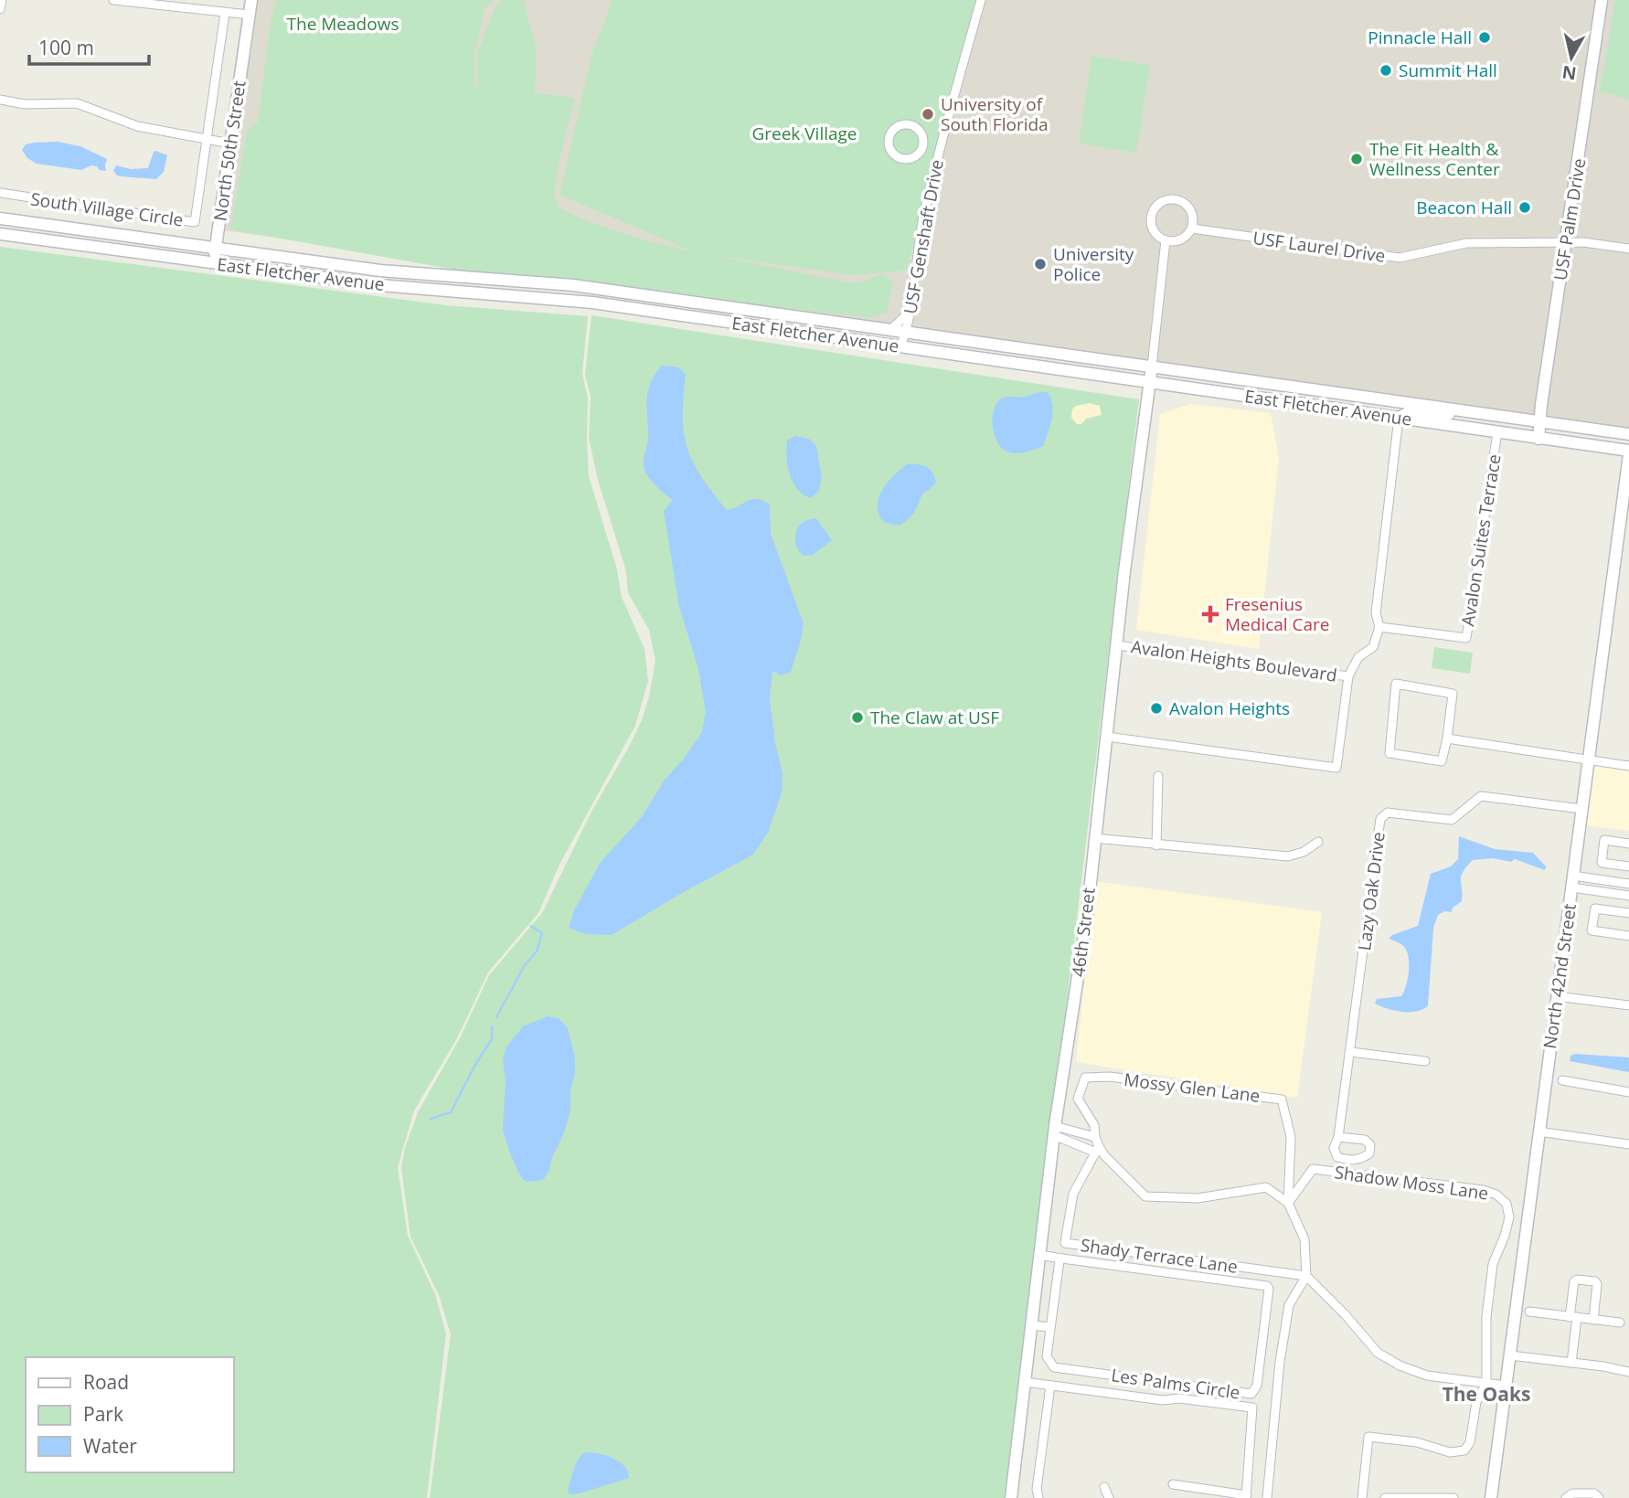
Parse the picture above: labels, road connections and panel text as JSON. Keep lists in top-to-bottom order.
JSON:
{
  "streets": {
    "main road": [
      "North 50th Street",
      "USF Palm Drive",
      "East Fletcher Avenue",
      "46th Street",
      "North 42nd Street"
    ],
    "street": [
      "South Village Circle",
      "USF Genshaft Drive",
      "USF Laurel Drive",
      "Avalon Suites Terrace",
      "Avalon Heights Boulevard",
      "Lazy Oak Drive",
      "Mossy Glen Lane",
      "Shadow Moss Lane",
      "Shady Terrace Lane",
      "Les Palms Circle"
    ]
  },
  "crossings": [
    ["North 50th Street", "East Fletcher Avenue"],
    ["USF Palm Drive", "USF Laurel Drive"],
    ["USF Palm Drive", "East Fletcher Avenue"],
    ["USF Genshaft Drive", "East Fletcher Avenue"],
    ["East Fletcher Avenue", "Avalon Suites Terrace"],
    ["East Fletcher Avenue", "46th Street"],
    ["East Fletcher Avenue", "North 42nd Street"],
    ["Avalon Suites Terrace", "Avalon Heights Boulevard"],
    ["Avalon Heights Boulevard", "46th Street"],
    ["Lazy Oak Drive", "North 42nd Street"],
    ["46th Street", "Les Palms Circle"],
    ["Mossy Glen Lane", "Shadow Moss Lane"],
    ["Mossy Glen Lane", "Shady Terrace Lane"]
  ],
  "districts": ["The Oaks"],
  "parks": ["The Meadows", "Greek Village"],
  "places": {
    "other": [
      "Pinnacle Hall",
      "Summit Hall",
      "University of South Florida",
      "The Fit Health & Wellness Center",
      "Beacon Hall",
      "University Police",
      "Avalon Heights",
      "The Claw at USF"
    ],
    "health": ["Fresenius Medical Care"]
  },
  "legend": ["Road", "Park", "Water"],
  "scale_bar": "100 m",
  "north": "bottom"
}
